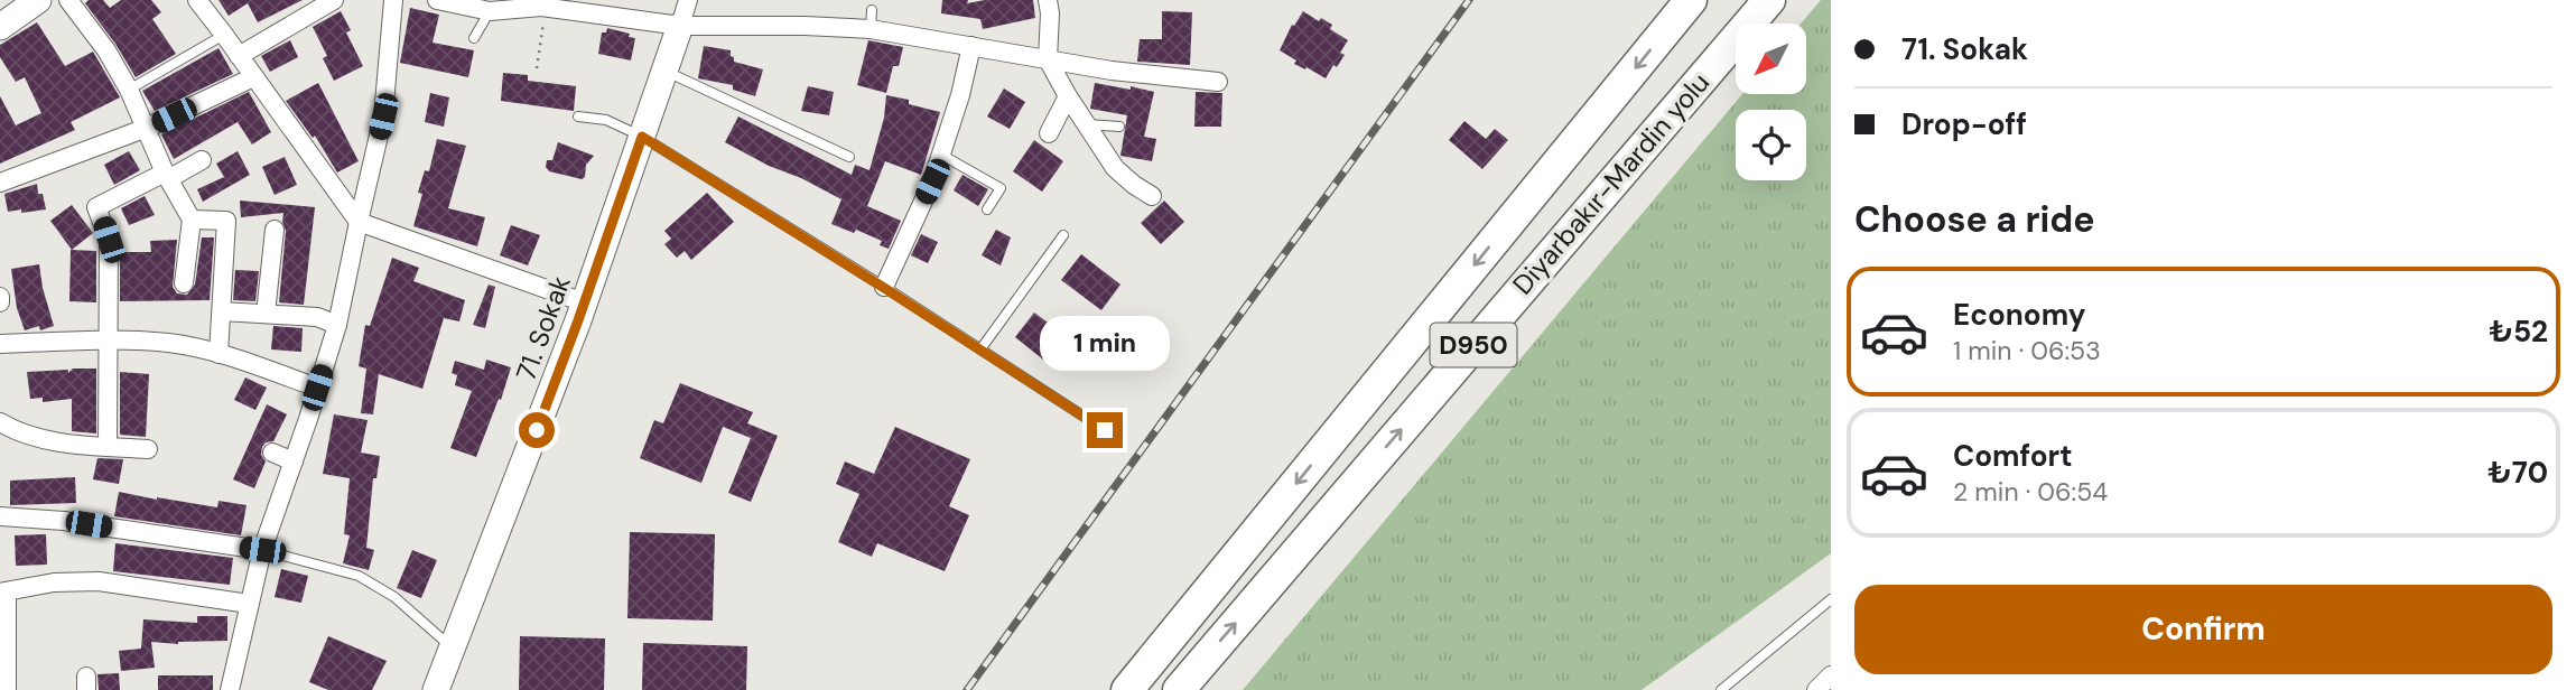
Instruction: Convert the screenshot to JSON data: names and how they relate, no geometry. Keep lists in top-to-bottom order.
{
  "streets": {
    "highway": ["Diyarbakır-Mardin yolu", "D950"],
    "street": ["71. Sokak"]
  },
  "north": "bottom left",
  "page": {
    "banner": ["71. Sokak", "Drop-off"],
    "heading": "Choose a ride",
    "list": [
      {
        "name": "Economy",
        "note": "1 min · 06:53",
        "value": "₺52"
      },
      {
        "name": "Comfort",
        "note": "2 min · 06:54",
        "value": "₺70"
      }
    ],
    "bubble": "1 min",
    "buttons": "Confirm"
  }
}
